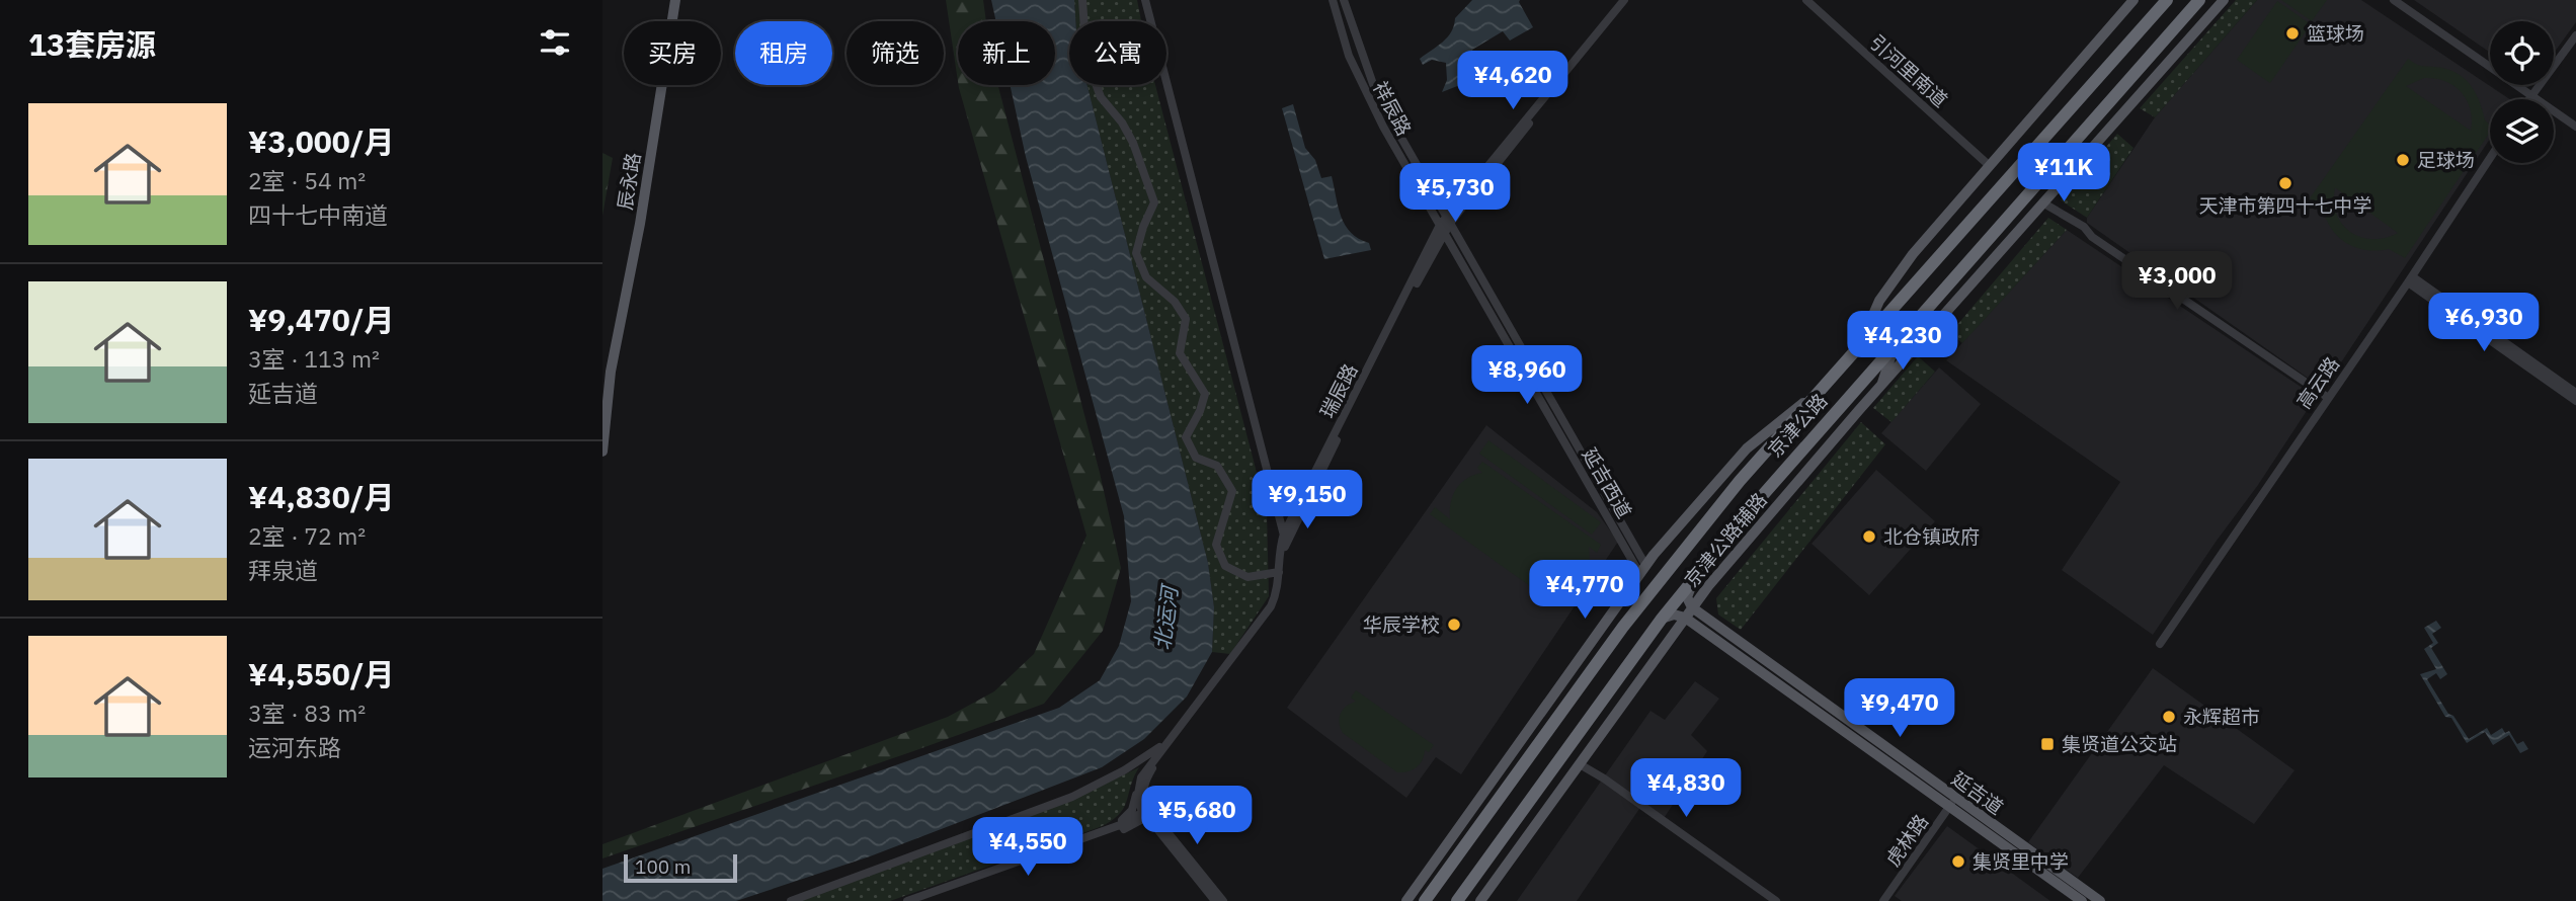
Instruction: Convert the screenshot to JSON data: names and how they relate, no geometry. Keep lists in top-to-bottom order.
{
  "streets": {
    "highway": ["京津公路"],
    "main road": ["辰永路", "京津公路辅路", "延吉道"],
    "street": [
      "引河里南道",
      "祥辰路",
      "高云路",
      "瑞辰路",
      "延吉西道",
      "虎林路"
    ]
  },
  "crossings": [
    ["祥辰路", "瑞辰路"],
    ["祥辰路", "延吉西道"],
    ["瑞辰路", "延吉西道"],
    ["京津公路辅路", "延吉道"],
    ["延吉道", "虎林路"]
  ],
  "water": ["北运河"],
  "places": {
    "other": [
      "篮球场",
      "足球场",
      "天津市第四十七中学",
      "北仓镇政府",
      "华辰学校",
      "永辉超市",
      "集贤里中学"
    ],
    "transit": ["集贤道公交站"]
  },
  "scale_bar": "100 m",
  "page": {
    "heading": "13套房源",
    "chip": [
      "买房",
      "租房",
      "筛选",
      "新上",
      "公寓"
    ],
    "price": [
      "¥4,620",
      "¥11K",
      "¥5,730",
      "¥3,000",
      "¥6,930",
      "¥4,230",
      "¥8,960",
      "¥9,150",
      "¥4,770",
      "¥9,470",
      "¥4,830",
      "¥5,680",
      "¥4,550"
    ],
    "list": [
      {
        "name": "¥3,000/月",
        "note": "2室 · 54 m² · 四十七中南道"
      },
      {
        "name": "¥9,470/月",
        "note": "3室 · 113 m² · 延吉道"
      },
      {
        "name": "¥4,830/月",
        "note": "2室 · 72 m² · 拜泉道"
      },
      {
        "name": "¥4,550/月",
        "note": "3室 · 83 m² · 运河东路"
      }
    ],
    "scale": "100 m"
  }
}
